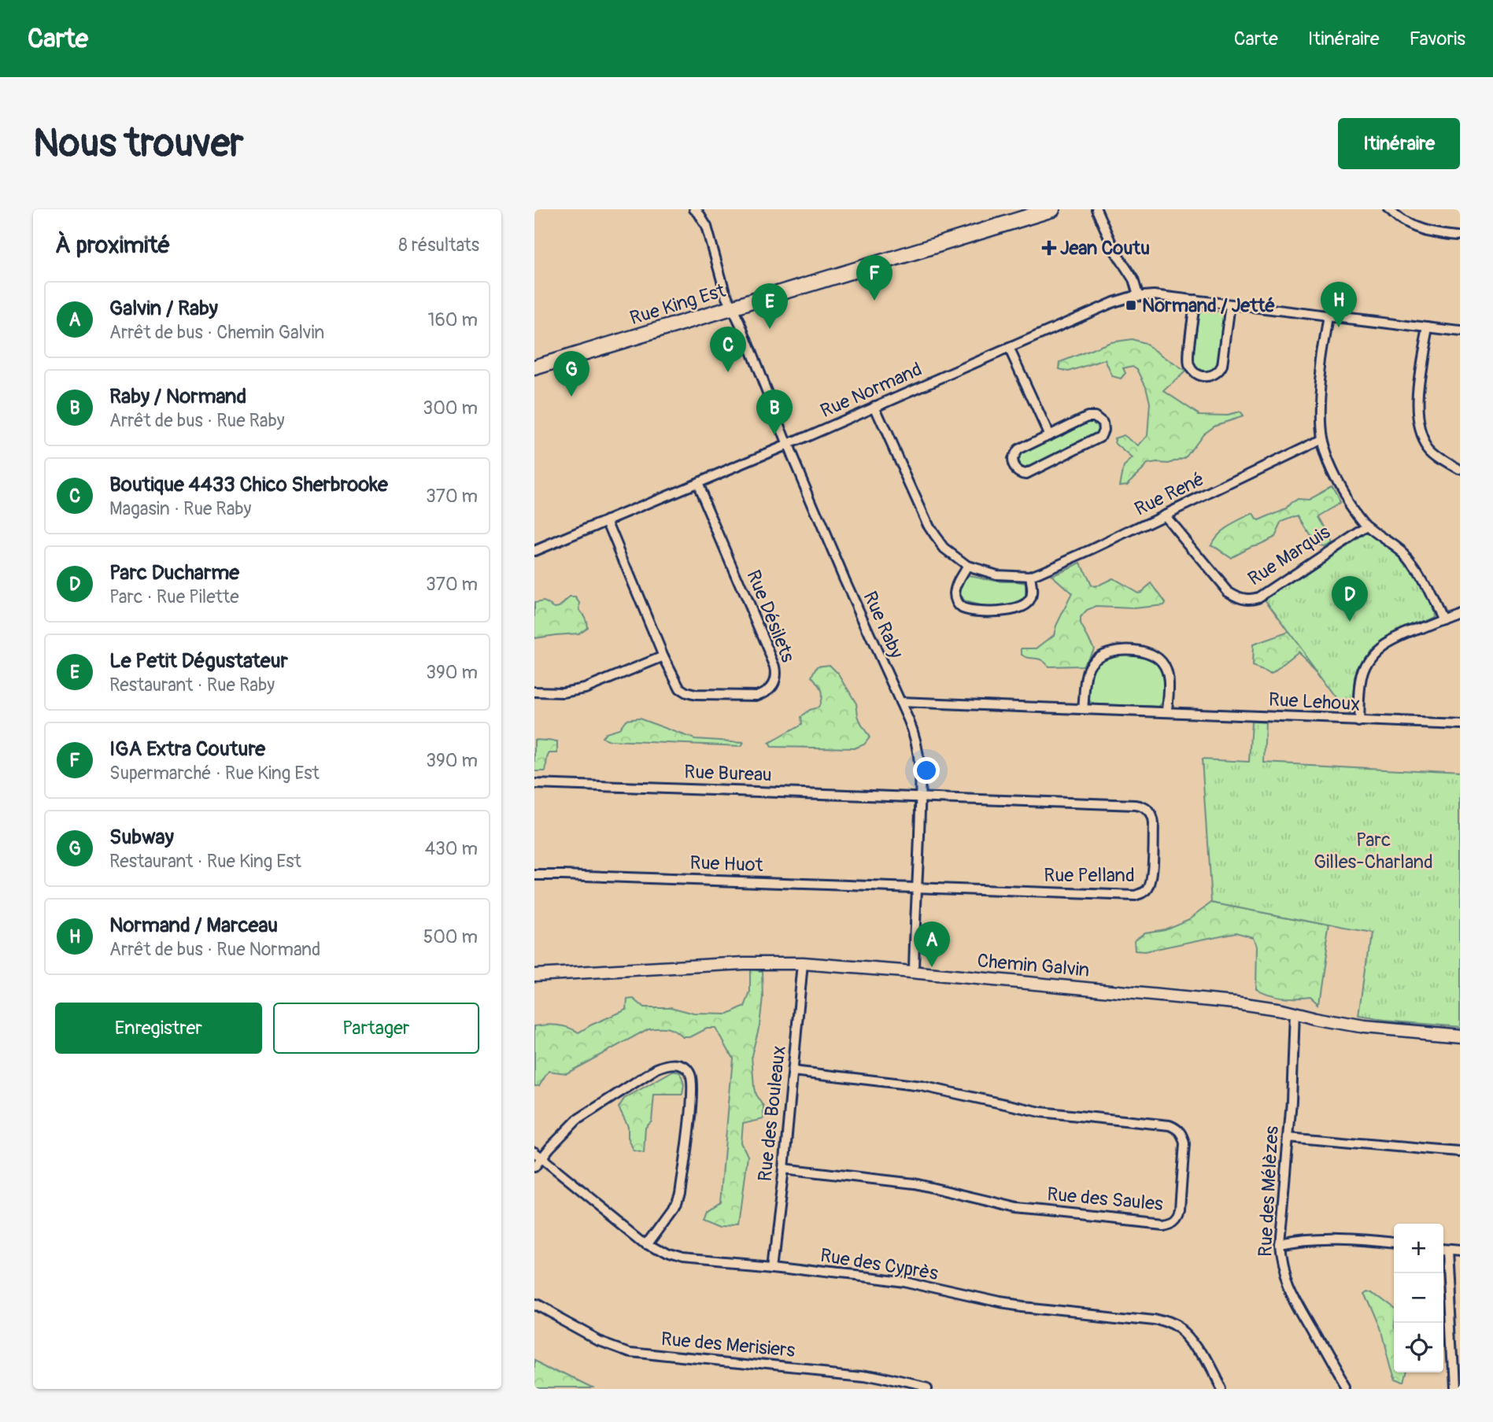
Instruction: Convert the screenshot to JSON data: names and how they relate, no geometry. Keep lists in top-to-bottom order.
{
  "streets": {
    "main road": ["Rue King Est"],
    "street": [
      "Rue Normand",
      "Rue René",
      "Rue Marquis",
      "Rue Désilets",
      "Rue Raby",
      "Rue Lehoux",
      "Rue Bureau",
      "Rue Huot",
      "Rue Pelland",
      "Chemin Galvin",
      "Rue des Bouleaux",
      "Rue des Mélèzes",
      "Rue des Saules",
      "Rue des Cyprès",
      "Rue des Merisiers"
    ]
  },
  "crossings": [
    ["Rue King Est", "Rue Raby"],
    ["Rue Normand", "Rue René"],
    ["Rue Normand", "Rue Désilets"],
    ["Rue Normand", "Rue Raby"],
    ["Rue René", "Rue Marquis"],
    ["Rue Raby", "Rue Lehoux"],
    ["Rue Raby", "Rue Bureau"],
    ["Rue Raby", "Rue Huot"],
    ["Rue Raby", "Rue Pelland"],
    ["Rue Raby", "Chemin Galvin"],
    ["Rue Bureau", "Rue Pelland"],
    ["Rue Huot", "Rue Pelland"],
    ["Chemin Galvin", "Rue des Bouleaux"],
    ["Chemin Galvin", "Rue des Mélèzes"],
    ["Rue des Bouleaux", "Rue des Saules"],
    ["Rue des Bouleaux", "Rue des Cyprès"]
  ],
  "parks": ["Parc Gilles-Charland"],
  "places": {
    "health": ["Jean Coutu"],
    "transit": ["Normand / Jetté"]
  },
  "page": {
    "header": "Carte",
    "nav": ["Carte", "Itinéraire", "Favoris"],
    "buttons": [
      "Itinéraire",
      ["Enregistrer", "Partager"]
    ],
    "title": "Nous trouver",
    "heading": ["À proximité", "8 résultats"],
    "pins": [
      "F",
      "H",
      "E",
      "C",
      "G",
      "B",
      "D",
      "A"
    ],
    "list": [
      {
        "mark": "A",
        "name": "Galvin / Raby",
        "note": "Arrêt de bus · Chemin Galvin",
        "value": "160 m"
      },
      {
        "mark": "B",
        "name": "Raby / Normand",
        "note": "Arrêt de bus · Rue Raby",
        "value": "300 m"
      },
      {
        "mark": "C",
        "name": "Boutique 4433 Chico Sherbrooke",
        "note": "Magasin · Rue Raby",
        "value": "370 m"
      },
      {
        "mark": "D",
        "name": "Parc Ducharme",
        "note": "Parc · Rue Pilette",
        "value": "370 m"
      },
      {
        "mark": "E",
        "name": "Le Petit Dégustateur",
        "note": "Restaurant · Rue Raby",
        "value": "390 m"
      },
      {
        "mark": "F",
        "name": "IGA Extra Couture",
        "note": "Supermarché · Rue King Est",
        "value": "390 m"
      },
      {
        "mark": "G",
        "name": "Subway",
        "note": "Restaurant · Rue King Est",
        "value": "430 m"
      },
      {
        "mark": "H",
        "name": "Normand / Marceau",
        "note": "Arrêt de bus · Rue Normand",
        "value": "500 m"
      }
    ],
    "map_buttons": ["+", "−"]
  }
}
